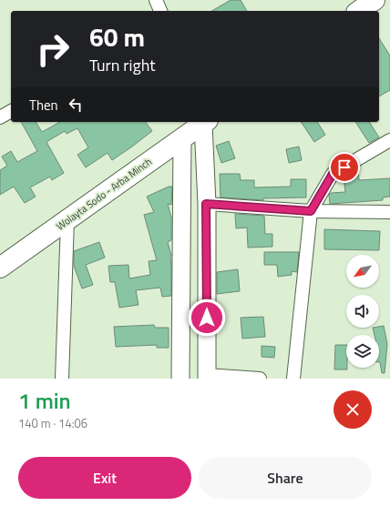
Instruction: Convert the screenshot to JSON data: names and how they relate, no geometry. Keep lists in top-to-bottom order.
{
  "streets": {
    "highway": ["Wolayta Sodo - Arba Minch"]
  },
  "north": "bottom left",
  "page": {
    "turn": ["60 m", "Turn right"],
    "then": "Then",
    "heading": ["1 min", "140 m · 14:06"],
    "buttons": ["Exit", "Share"]
  }
}
